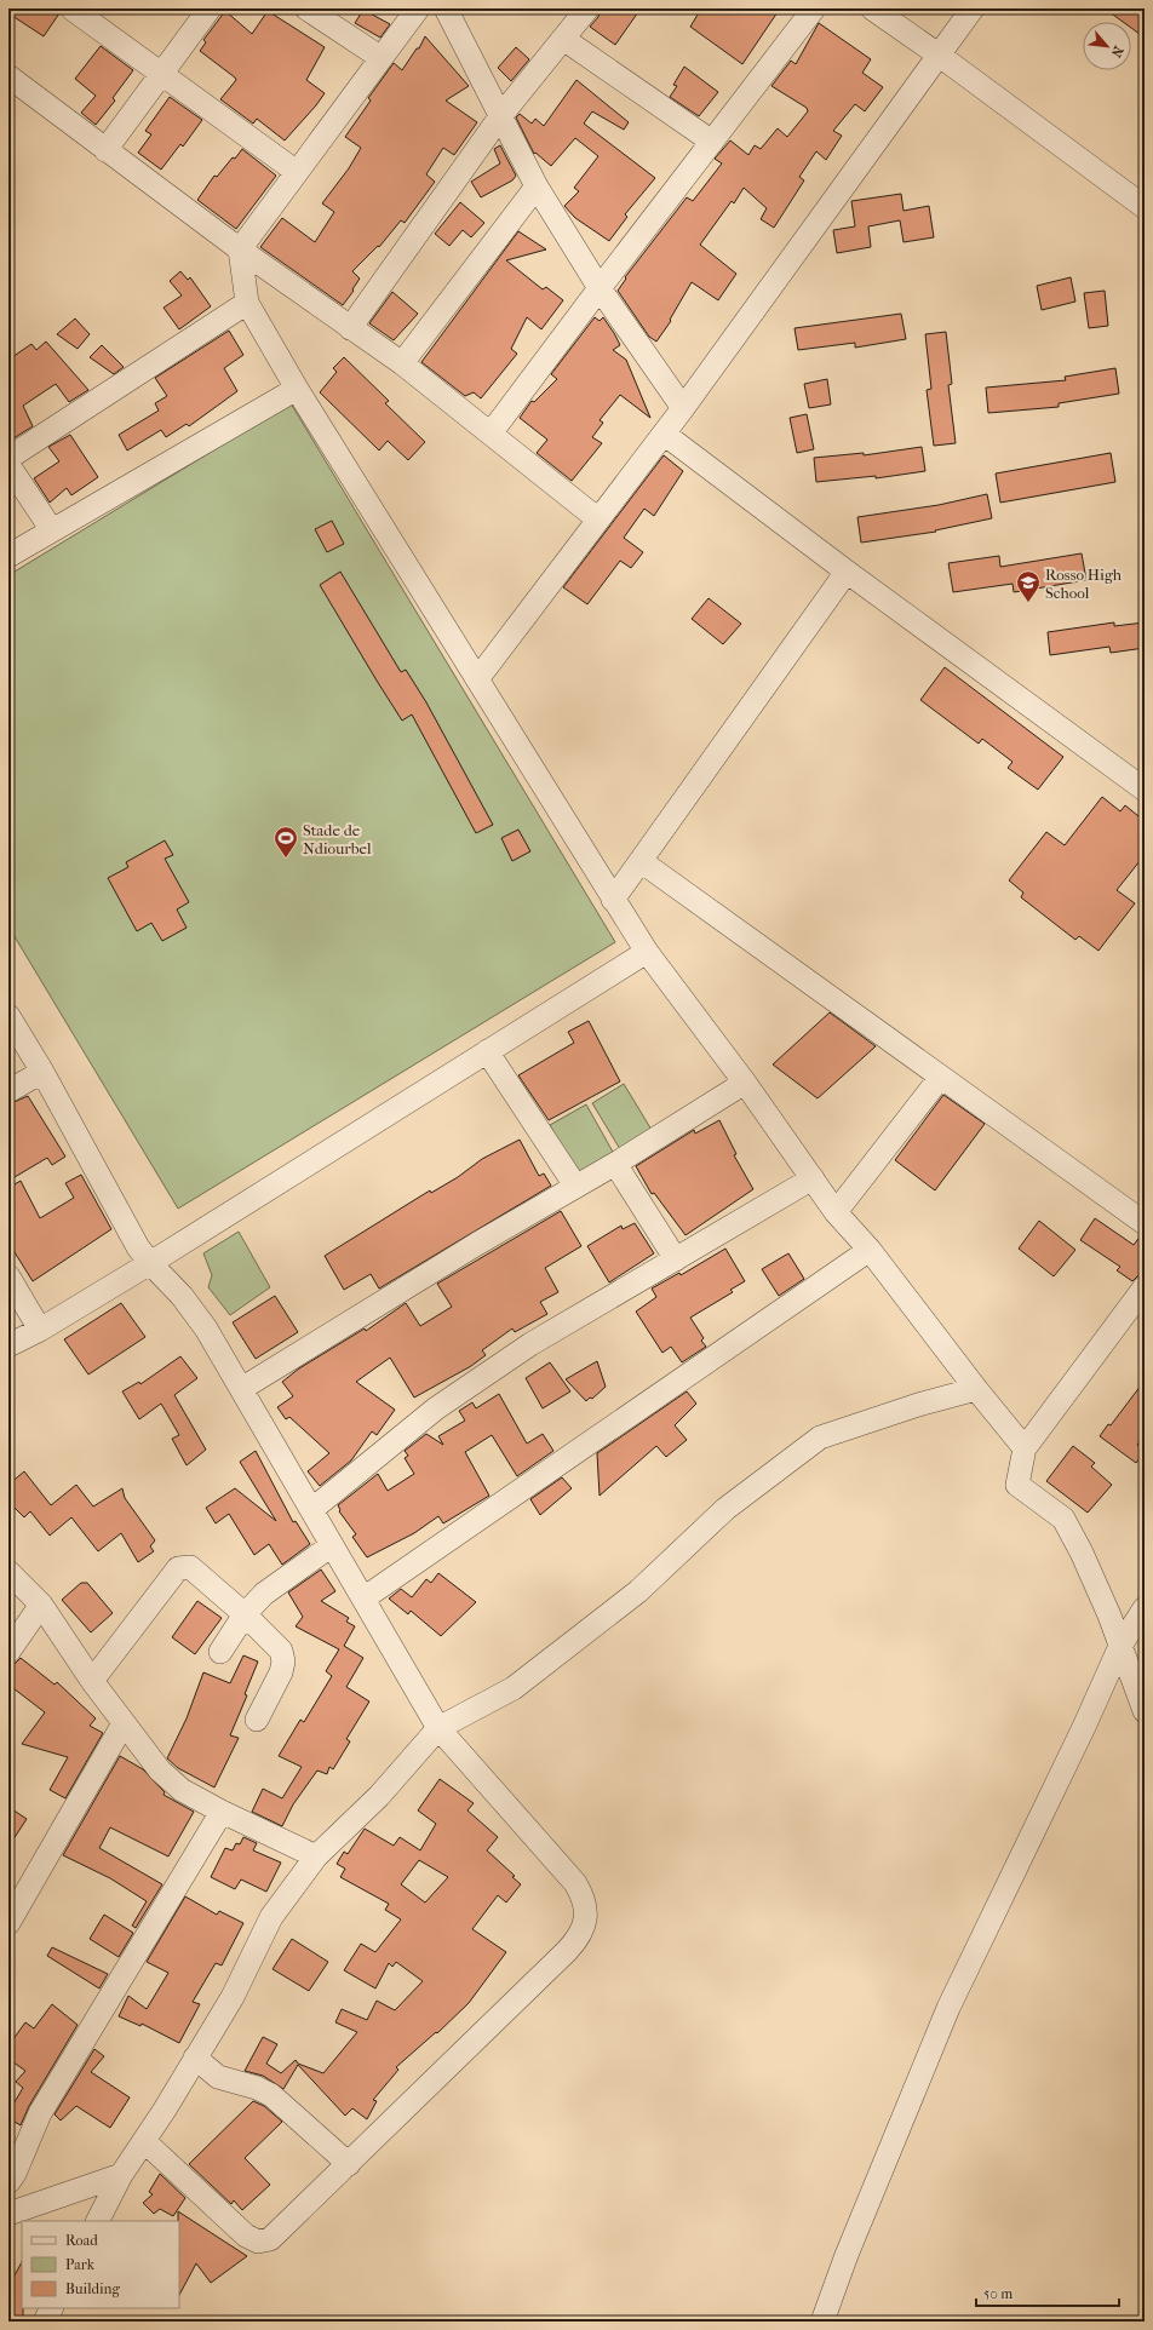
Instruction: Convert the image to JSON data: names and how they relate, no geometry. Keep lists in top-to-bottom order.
{
  "places": {
    "school or university": ["Rosso High School"],
    "sports": ["Stade de Ndiourbel"]
  },
  "legend": ["Road", "Park", "Building"],
  "scale_bar": "50 m",
  "north": "bottom right"
}
